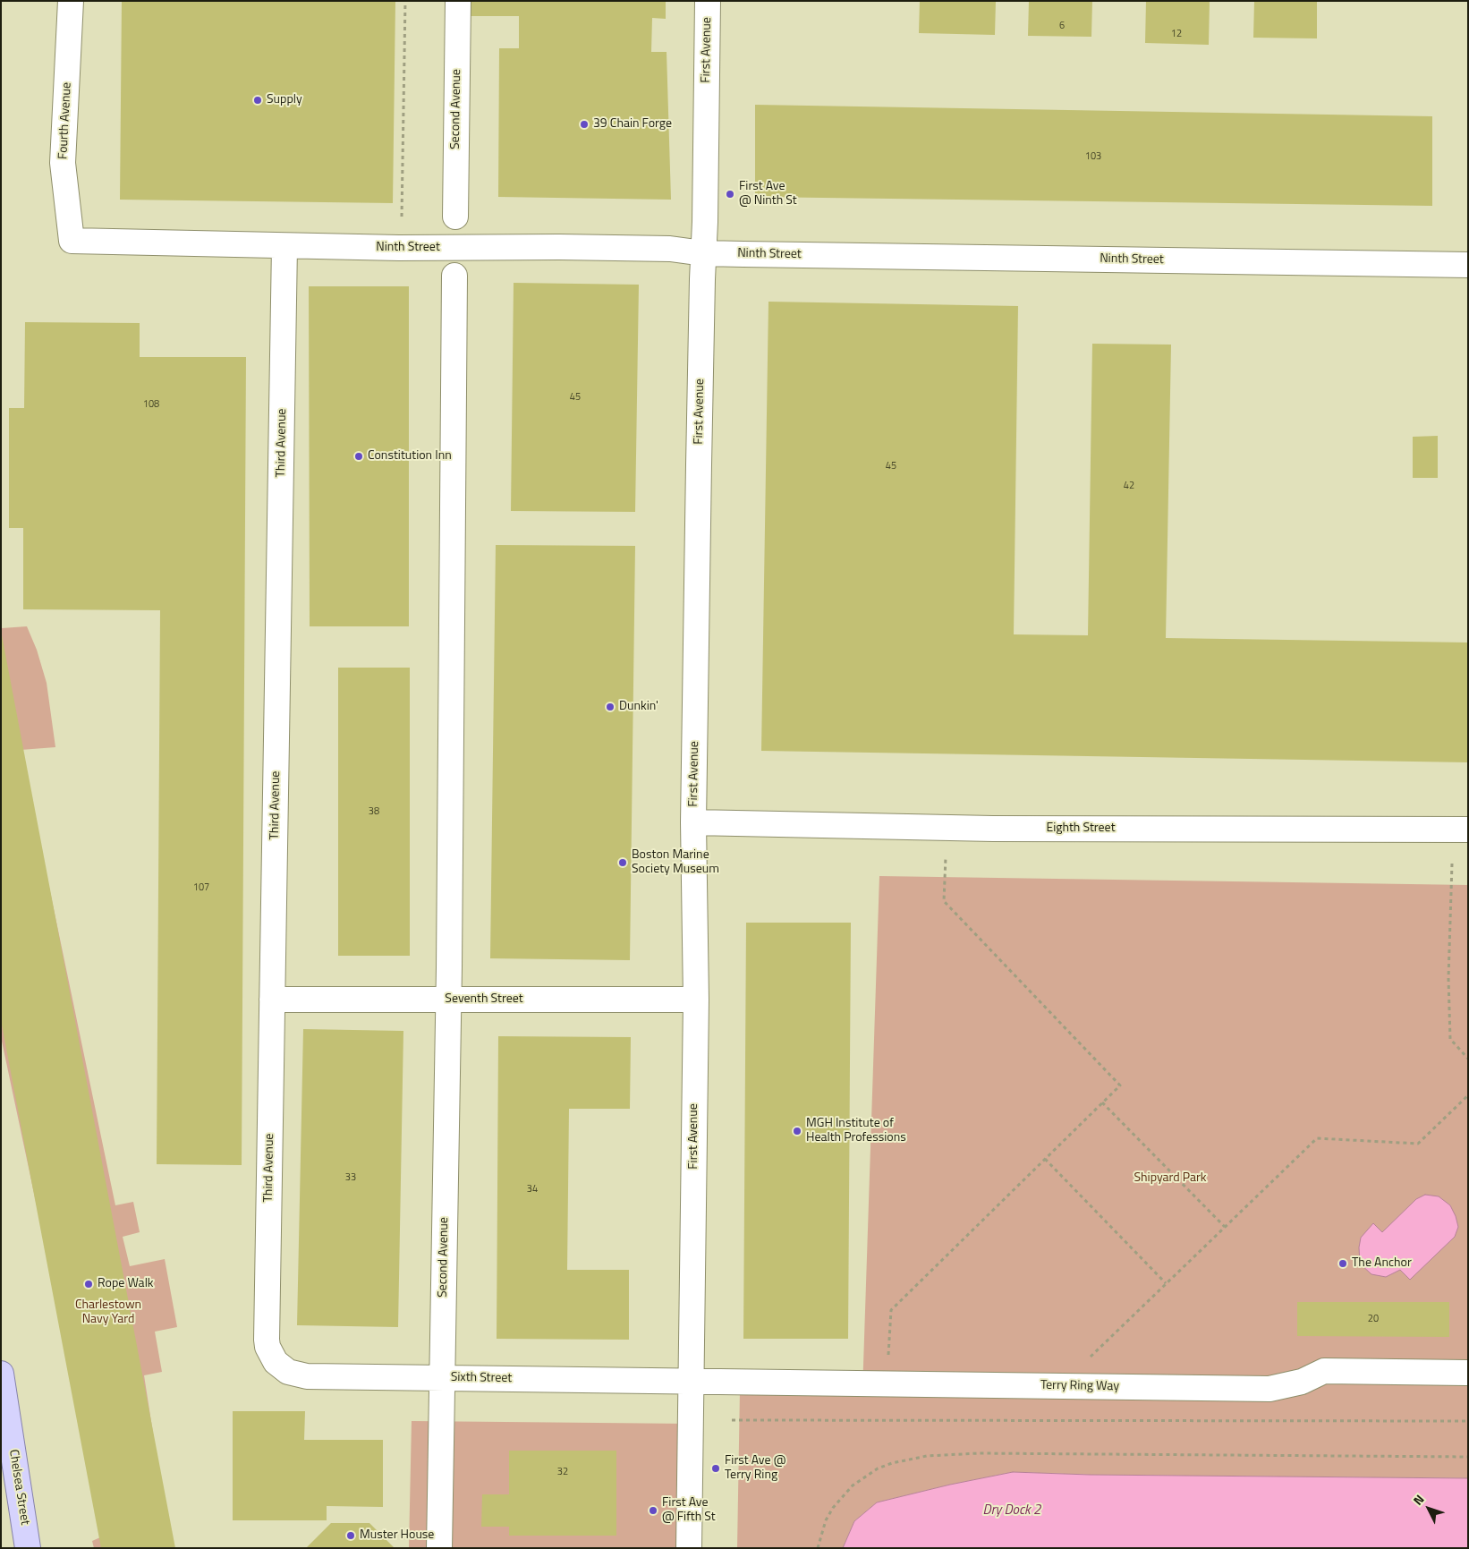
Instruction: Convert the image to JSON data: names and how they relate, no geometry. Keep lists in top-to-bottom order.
{
  "streets": {
    "main road": ["Chelsea Street"],
    "street": [
      "First Avenue",
      "Second Avenue",
      "Fourth Avenue",
      "Ninth Street",
      "Third Avenue",
      "Eighth Street",
      "Seventh Street",
      "Sixth Street",
      "Terry Ring Way"
    ]
  },
  "crossings": [
    ["First Avenue", "Ninth Street"],
    ["First Avenue", "Eighth Street"],
    ["First Avenue", "Seventh Street"],
    ["First Avenue", "Sixth Street"],
    ["First Avenue", "Terry Ring Way"],
    ["Second Avenue", "Seventh Street"],
    ["Second Avenue", "Sixth Street"],
    ["Fourth Avenue", "Ninth Street"],
    ["Ninth Street", "Third Avenue"],
    ["Third Avenue", "Seventh Street"],
    ["Third Avenue", "Sixth Street"],
    ["Sixth Street", "Terry Ring Way"]
  ],
  "water": ["Dry Dock 2"],
  "parks": ["Shipyard Park", "Charlestown Navy Yard"],
  "places": [
    "Supply",
    "39 Chain Forge",
    "First Ave @ Ninth St",
    "Constitution Inn",
    "Dunkin'",
    "Boston Marine Society Museum",
    "MGH Institute of Health Professions",
    "The Anchor",
    "Rope Walk",
    "First Ave @ Terry Ring",
    "First Ave @ Fifth St",
    "Muster House"
  ],
  "house_numbers": [
    "6",
    "12",
    "103",
    "45",
    "108",
    "45",
    "42",
    "38",
    "107",
    "33",
    "34",
    "20",
    "32"
  ],
  "north": "top left"
}
